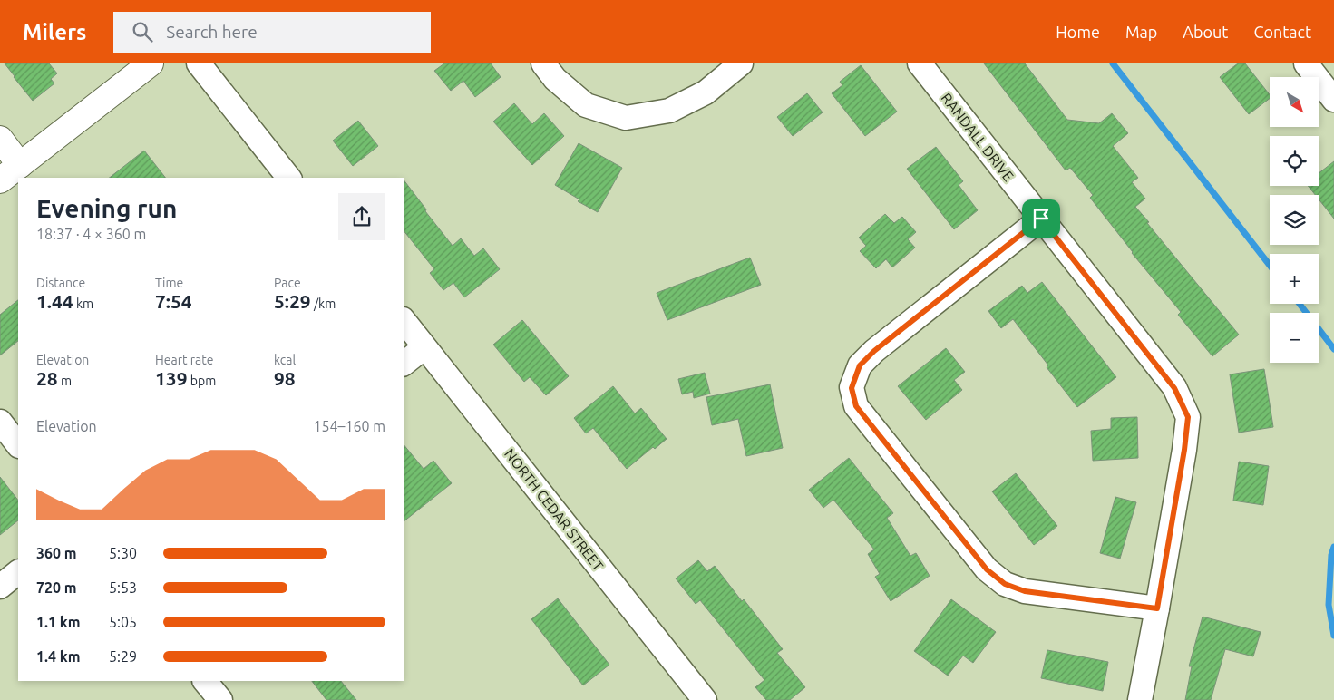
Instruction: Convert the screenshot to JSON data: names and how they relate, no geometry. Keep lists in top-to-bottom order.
{
  "streets": {
    "street": ["RANDALL DRIVE", "NORTH CEDAR STREET"]
  },
  "north": "bottom right",
  "page": {
    "header": "Milers",
    "search": "Search here",
    "nav": [
      "Home",
      "Map",
      "About",
      "Contact"
    ],
    "map_buttons": ["+", "−"],
    "heading": ["Evening run", "18:37 · 4 × 360 m"],
    "stats": [
      ["Distance", "1.44 km"],
      ["Time", "7:54"],
      ["Pace", "5:29 /km"],
      ["Elevation", "28 m"],
      ["Heart rate", "139 bpm"],
      ["kcal", "98"]
    ],
    "chart": ["Elevation", "154–160 m"],
    "list": [
      {
        "name": "360 m",
        "note": "5:30"
      },
      {
        "name": "720 m",
        "note": "5:53"
      },
      {
        "name": "1.1 km",
        "note": "5:05"
      },
      {
        "name": "1.4 km",
        "note": "5:29"
      }
    ]
  }
}
